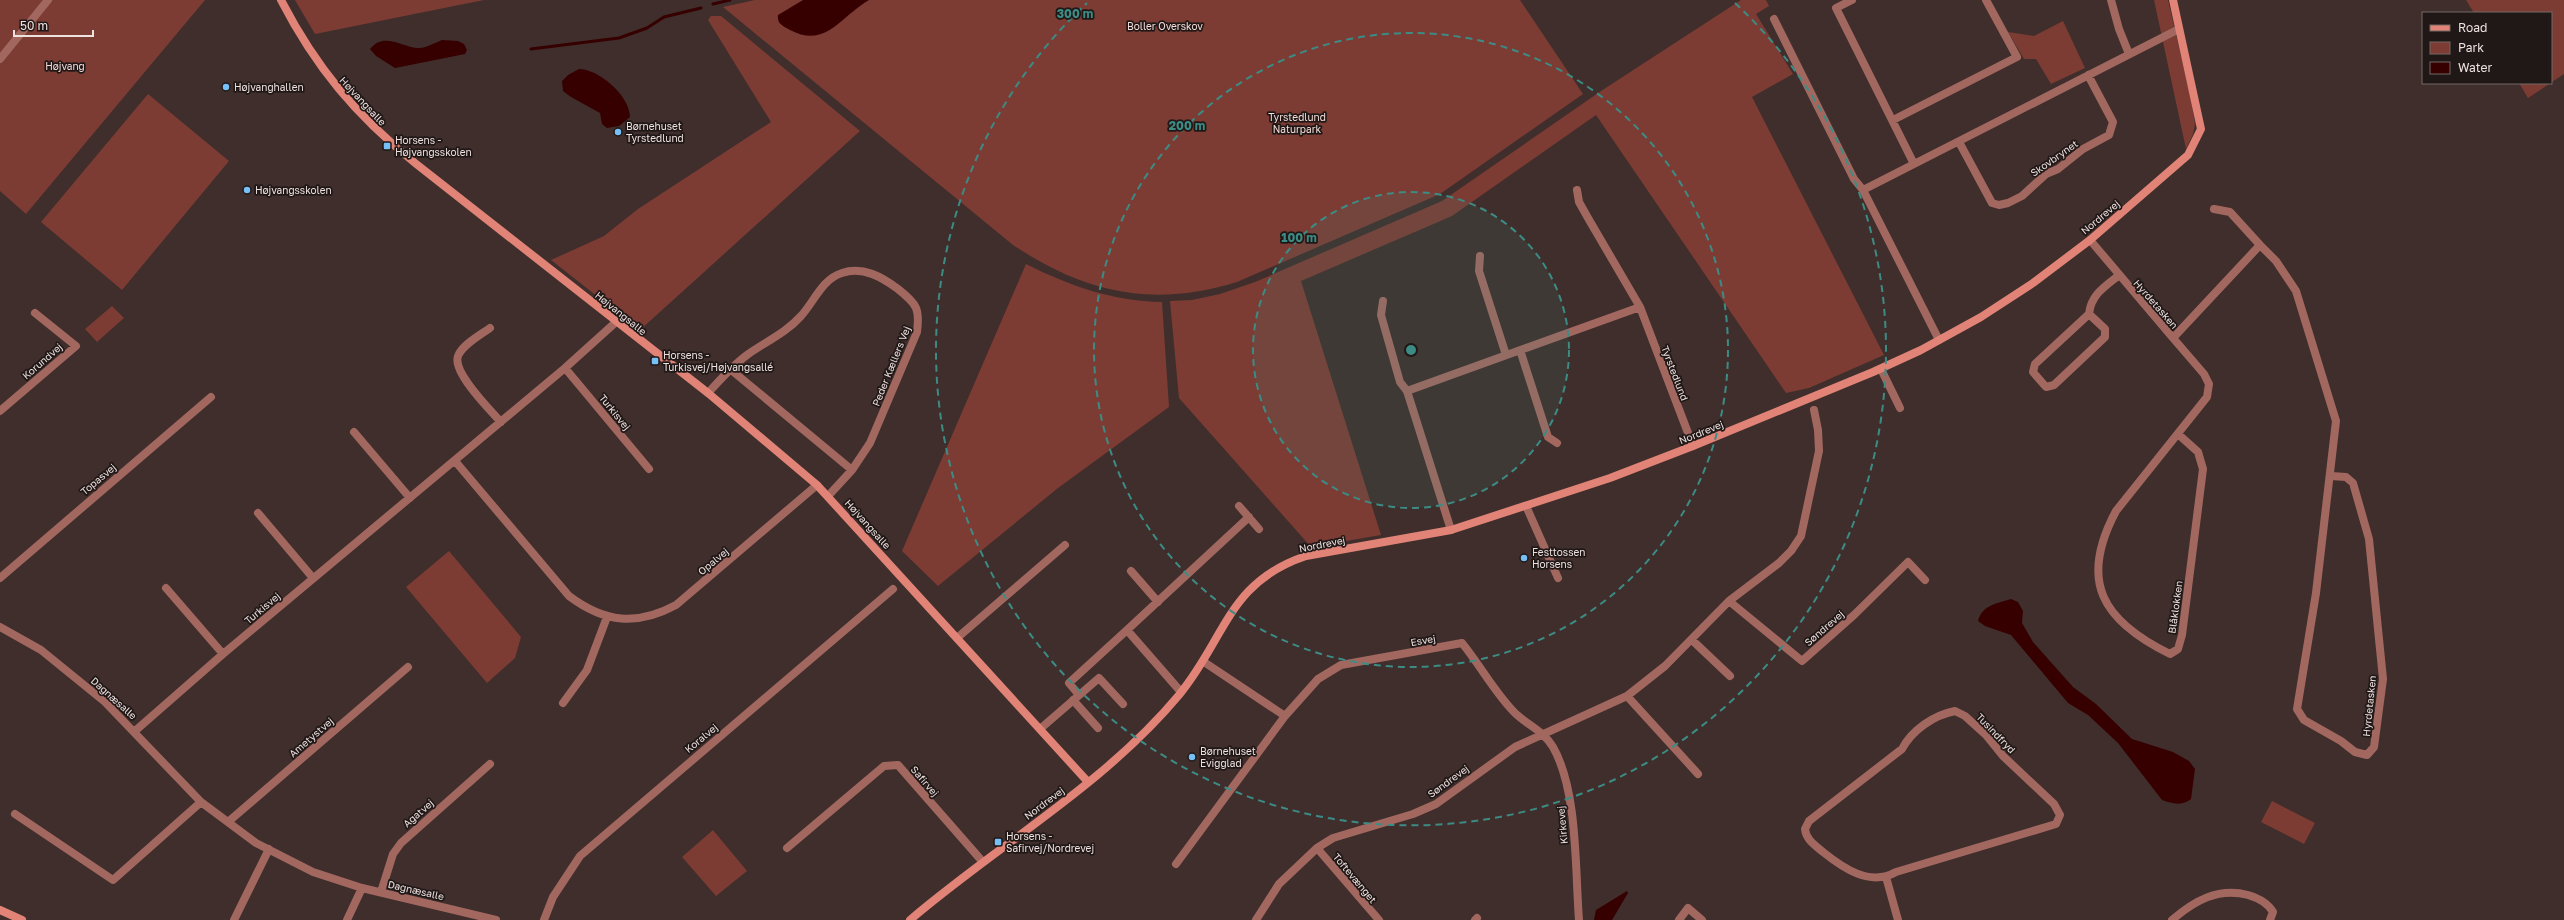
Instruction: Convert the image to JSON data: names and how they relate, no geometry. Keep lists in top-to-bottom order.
{
  "streets": {
    "street": [
      "Højvangsalle",
      "Skovbrynet",
      "Nordrevej",
      "Hyrdetasken",
      "Korundvej",
      "Peder Kællers Vej",
      "Tyrstedlund",
      "Turkisvej",
      "Topasvej",
      "Opalvej",
      "Blåklokken",
      "Søndrevej",
      "Esvej",
      "Dagnæsalle",
      "Tusindfryd",
      "Ametystvej",
      "Koralvej",
      "Safirvej",
      "Agatvej",
      "Kirkevej",
      "Toftevænget"
    ]
  },
  "crossings": [
    ["Højvangsalle", "Nordrevej"],
    ["Højvangsalle", "Peder Kællers Vej"],
    ["Højvangsalle", "Turkisvej"],
    ["Højvangsalle", "Opalvej"],
    ["Nordrevej", "Hyrdetasken"],
    ["Nordrevej", "Tyrstedlund"],
    ["Nordrevej", "Safirvej"],
    ["Hyrdetasken", "Blåklokken"],
    ["Turkisvej", "Opalvej"],
    ["Turkisvej", "Dagnæsalle"],
    ["Søndrevej", "Esvej"],
    ["Søndrevej", "Kirkevej"],
    ["Søndrevej", "Toftevænget"],
    ["Esvej", "Kirkevej"],
    ["Dagnæsalle", "Ametystvej"],
    ["Dagnæsalle", "Agatvej"]
  ],
  "parks": ["Boller Overskov", "Højvang", "Tyrstedlund Naturpark"],
  "places": {
    "other": [
      "Højvanghallen",
      "Børnehuset Tyrstedlund",
      "Højvangsskolen",
      "Festtossen Horsens",
      "Børnehuset Evigglad"
    ],
    "transit": ["Horsens - Højvangsskolen", "Horsens - Turkisvej/Højvangsallé", "Horsens - Safirvej/Nordrevej"]
  },
  "legend": ["Road", "Park", "Water"],
  "scale_bar": "50 m",
  "rings": ["300 m", "200 m", "100 m"]
}
